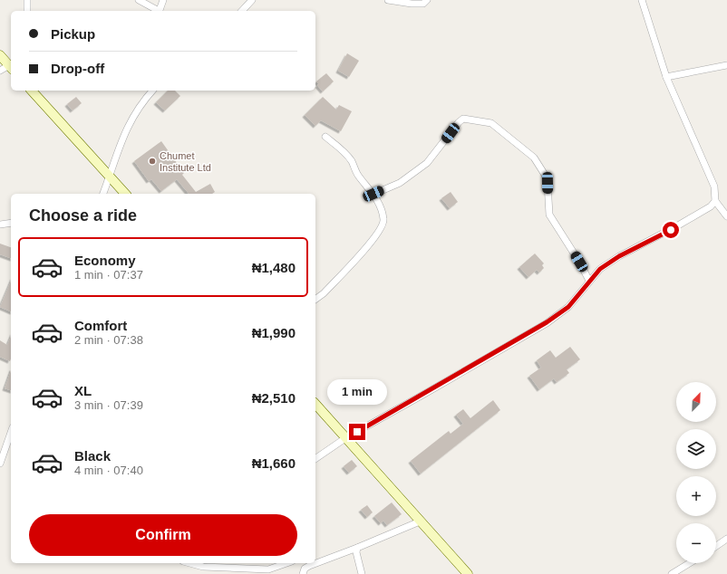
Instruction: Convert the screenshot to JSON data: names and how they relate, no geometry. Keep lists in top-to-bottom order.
{
  "places": ["Chumet Institute Ltd"],
  "north": "top right",
  "page": {
    "banner": ["Pickup", "Drop-off"],
    "heading": "Choose a ride",
    "list": [
      {
        "name": "Economy",
        "note": "1 min · 07:37",
        "value": "₦1,480"
      },
      {
        "name": "Comfort",
        "note": "2 min · 07:38",
        "value": "₦1,990"
      },
      {
        "name": "XL",
        "note": "3 min · 07:39",
        "value": "₦2,510"
      },
      {
        "name": "Black",
        "note": "4 min · 07:40",
        "value": "₦1,660"
      }
    ],
    "bubble": "1 min",
    "map_buttons": ["+", "−"],
    "buttons": "Confirm"
  }
}
